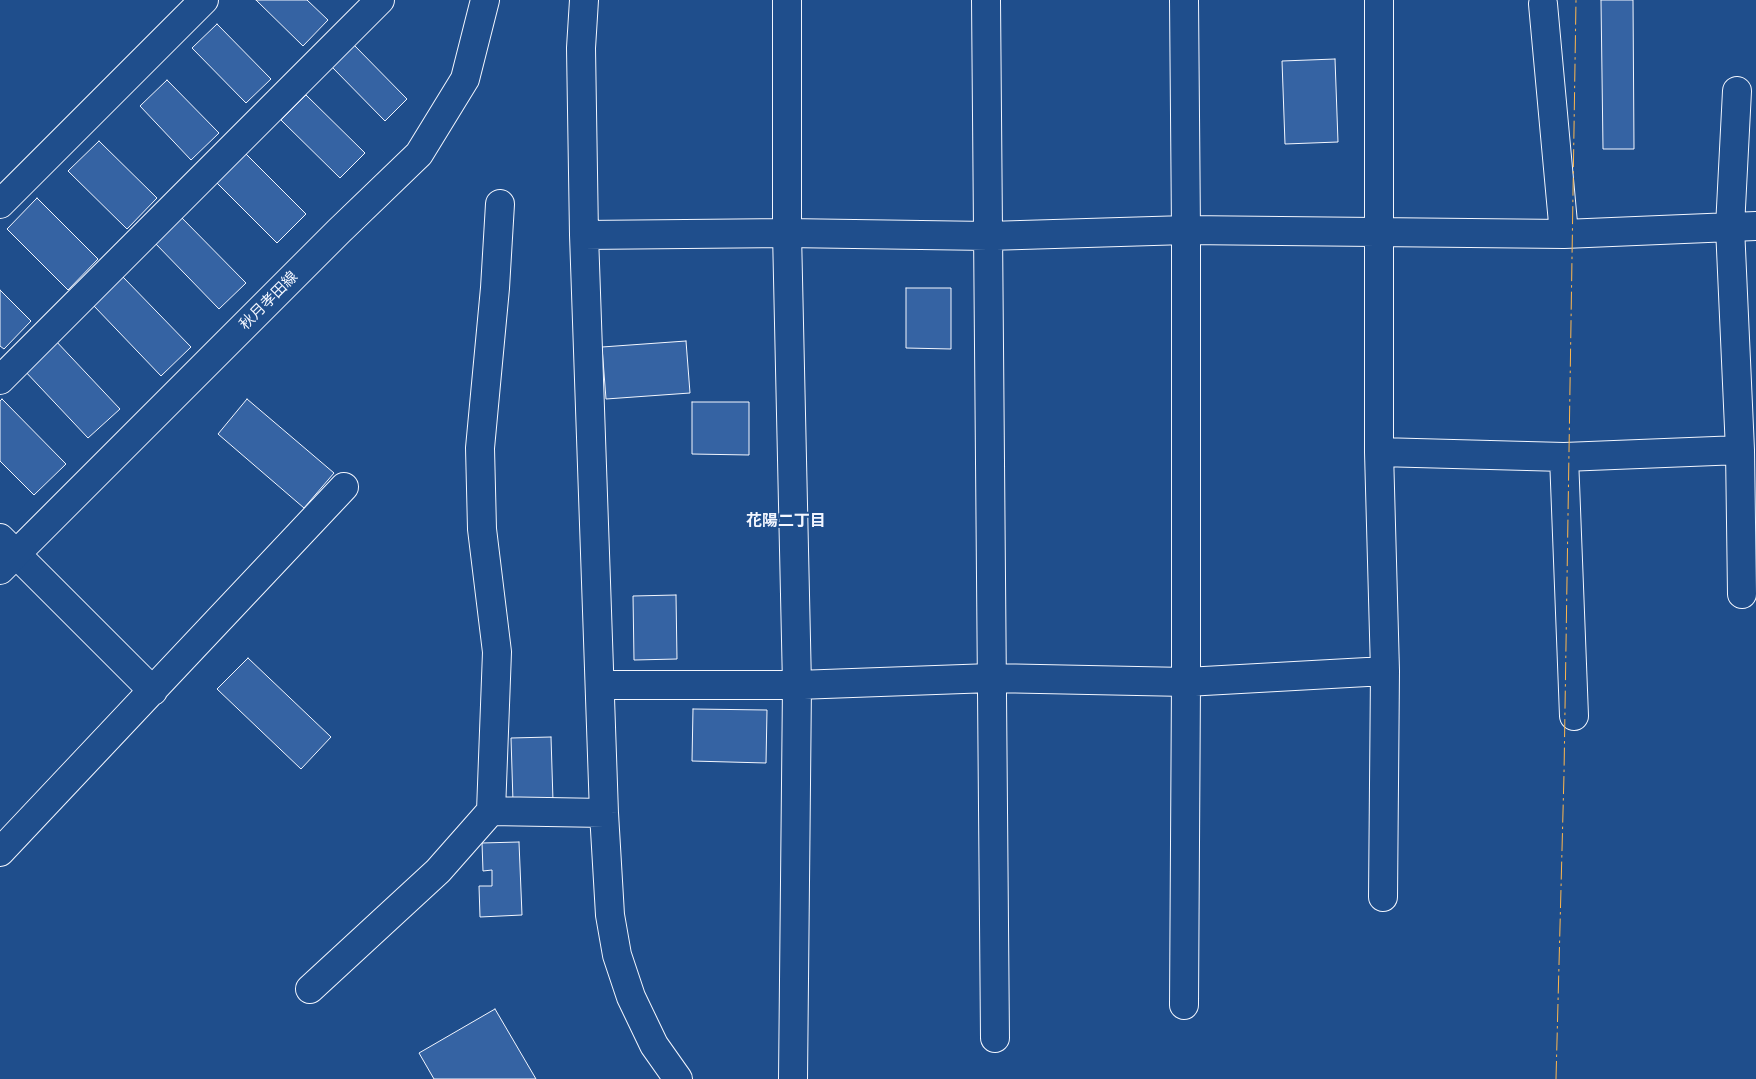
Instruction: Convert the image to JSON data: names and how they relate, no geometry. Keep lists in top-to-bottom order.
{
  "streets": {
    "street": ["秋月孝田線"]
  },
  "districts": ["花陽二丁目"]
}
